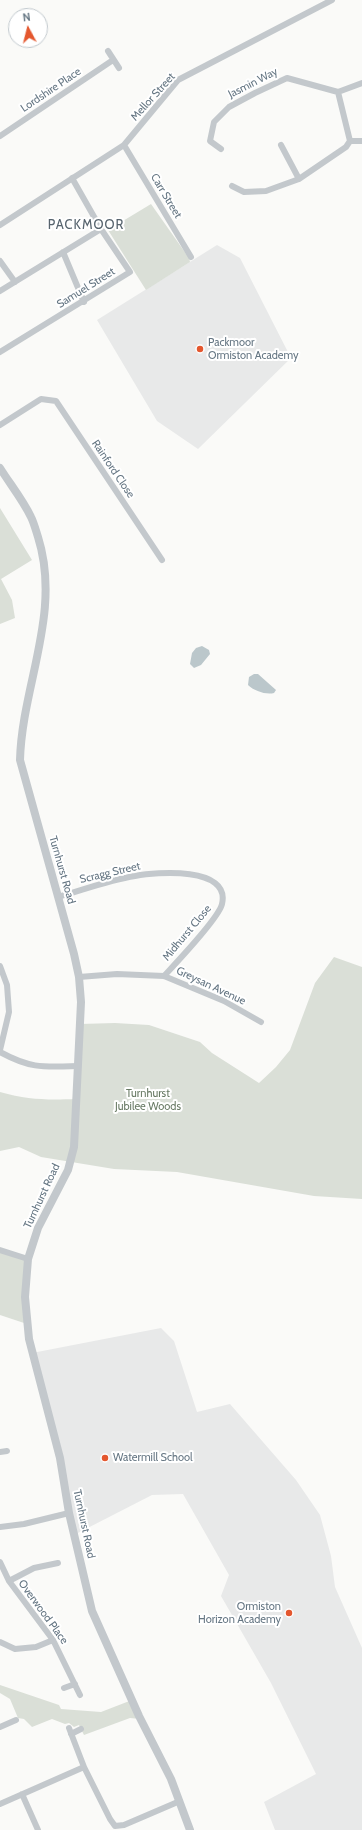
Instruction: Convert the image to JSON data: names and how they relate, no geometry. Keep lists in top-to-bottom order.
{
  "streets": {
    "street": [
      "Jasmin Way",
      "Lordshire Place",
      "Mellor Street",
      "Carr Street",
      "Samuel Street",
      "Rainford Close",
      "Turnhurst Road",
      "Scragg Street",
      "Midhurst Close",
      "Greysan Avenue",
      "Overwood Place"
    ]
  },
  "crossings": [
    ["Mellor Street", "Carr Street"],
    ["Mellor Street", "Samuel Street"],
    ["Turnhurst Road", "Scragg Street"],
    ["Turnhurst Road", "Greysan Avenue"],
    ["Scragg Street", "Midhurst Close"],
    ["Midhurst Close", "Greysan Avenue"]
  ],
  "districts": ["PACKMOOR"],
  "parks": ["Turnhurst Jubilee Woods"],
  "places": ["Packmoor Ormiston Academy", "Watermill School", "Ormiston Horizon Academy"],
  "north": "top"
}
